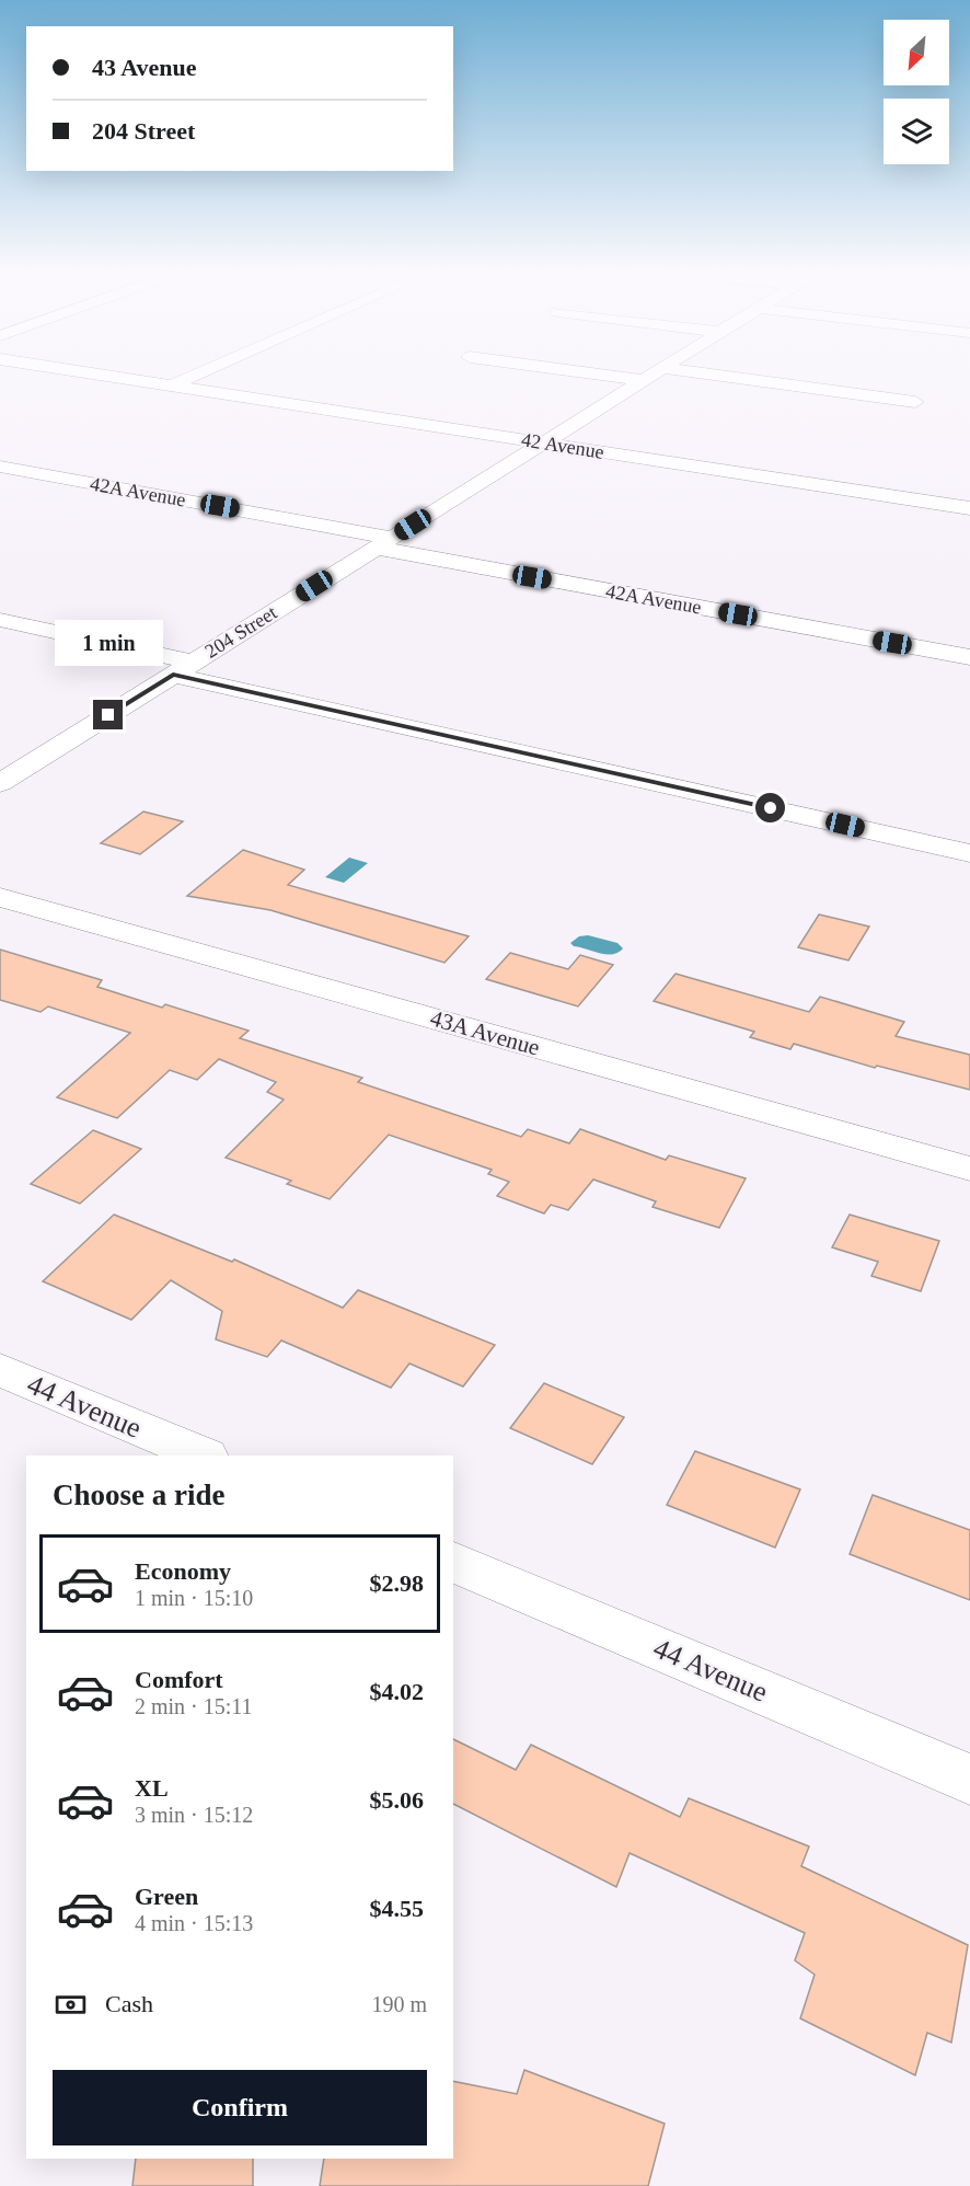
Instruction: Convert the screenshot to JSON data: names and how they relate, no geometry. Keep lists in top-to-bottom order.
{
  "streets": {
    "street": [
      "42 Avenue",
      "42A Avenue",
      "204 Street",
      "43A Avenue",
      "44 Avenue"
    ]
  },
  "crossings": [
    ["42 Avenue", "204 Street"],
    ["42A Avenue", "204 Street"]
  ],
  "north": "bottom left",
  "page": {
    "banner": ["43 Avenue", "204 Street"],
    "bubble": "1 min",
    "heading": "Choose a ride",
    "list": [
      {
        "name": "Economy",
        "note": "1 min · 15:10",
        "value": "$2.98"
      },
      {
        "name": "Comfort",
        "note": "2 min · 15:11",
        "value": "$4.02"
      },
      {
        "name": "XL",
        "note": "3 min · 15:12",
        "value": "$5.06"
      },
      {
        "name": "Green",
        "note": "4 min · 15:13",
        "value": "$4.55"
      }
    ],
    "pay": ["Cash", "190 m"],
    "buttons": "Confirm"
  }
}
